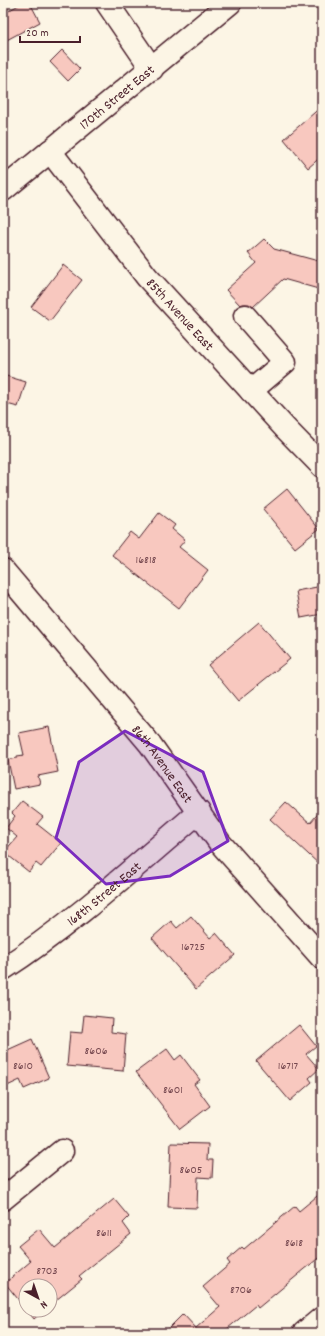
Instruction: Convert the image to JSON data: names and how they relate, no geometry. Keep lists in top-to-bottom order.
{
  "streets": {
    "street": [
      "170th Street East",
      "85th Avenue East",
      "86th Avenue East",
      "168th Street East"
    ]
  },
  "crossings": [
    ["170th Street East", "85th Avenue East"],
    ["86th Avenue East", "168th Street East"]
  ],
  "house_numbers": [
    "16818",
    "16725",
    "8606",
    "8610",
    "16717",
    "8601",
    "8605",
    "8611",
    "8618",
    "8703",
    "8706"
  ],
  "scale_bar": "20 m",
  "north": "bottom right"
}
